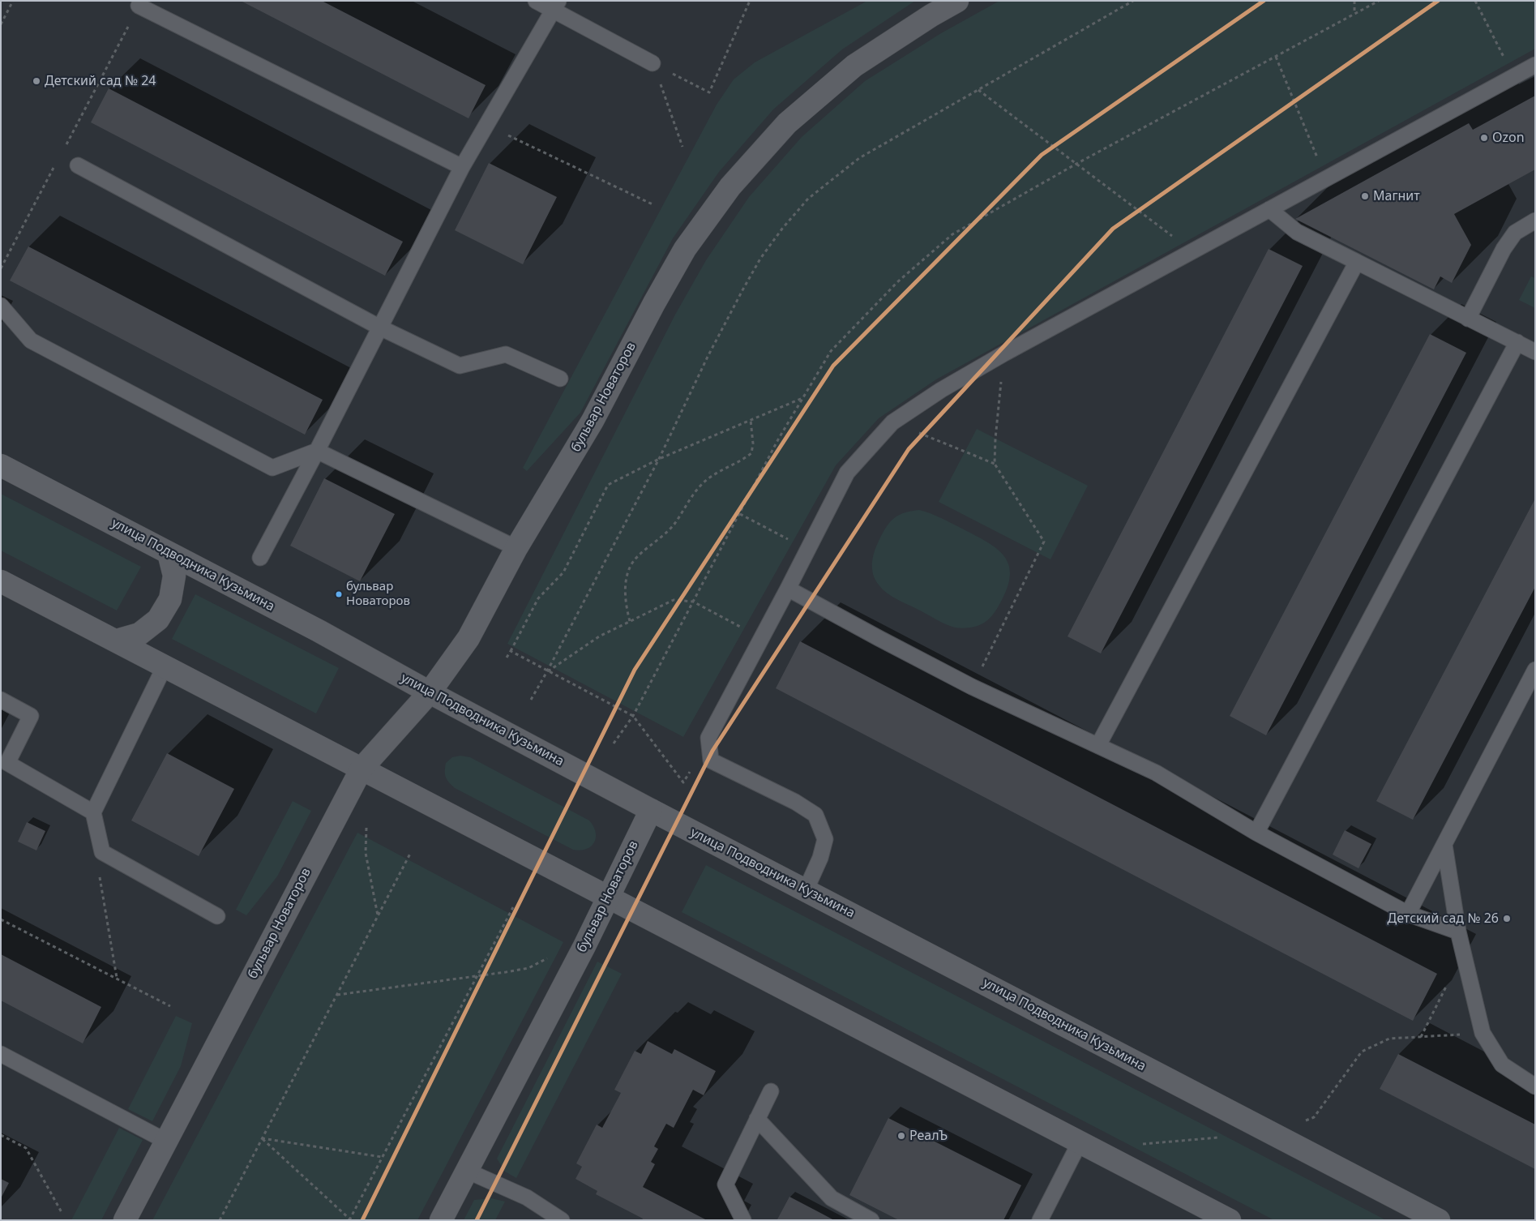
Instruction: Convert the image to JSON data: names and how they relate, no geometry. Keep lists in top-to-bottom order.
{
  "streets": {
    "street": ["бульвар Новаторов", "улица Подводника Кузьмина"]
  },
  "crossings": [
    ["бульвар Новаторов", "улица Подводника Кузьмина"]
  ],
  "places": [
    "Детский сад № 24",
    "Ozon",
    "Магнит",
    "бульвар Новаторов",
    "Детский сад № 26",
    "РеалЪ"
  ]
}
